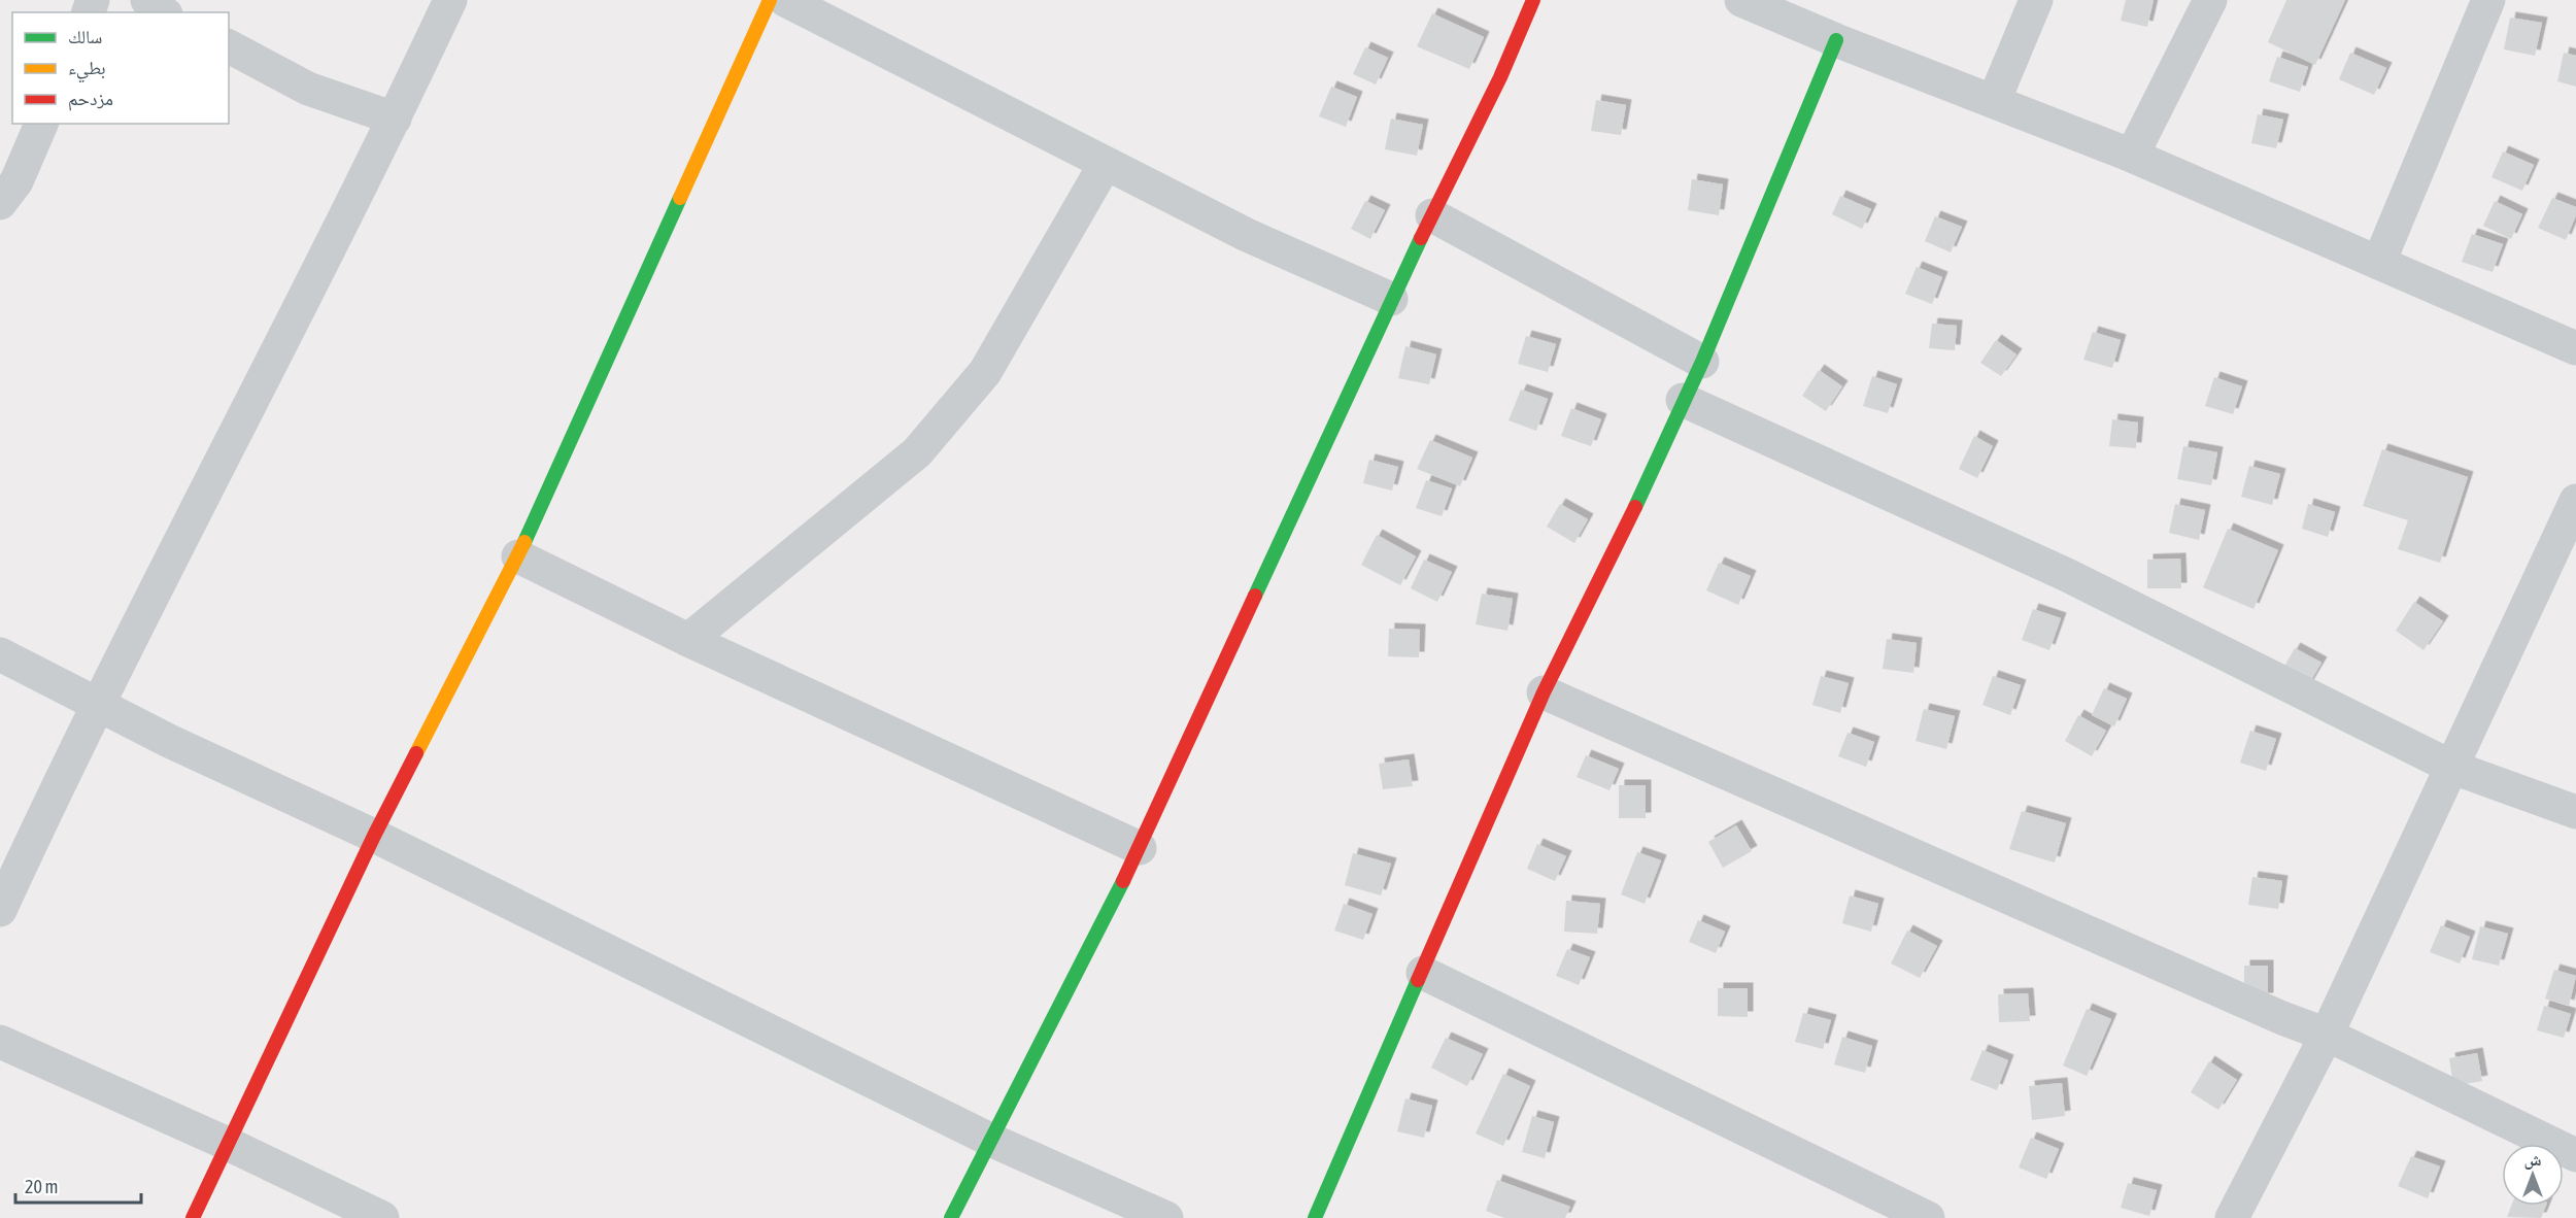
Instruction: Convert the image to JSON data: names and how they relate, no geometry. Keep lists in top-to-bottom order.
{
  "legend": ["سالك", "بطيء", "مزدحم"],
  "scale_bar": "20 m",
  "north": "top"
}
